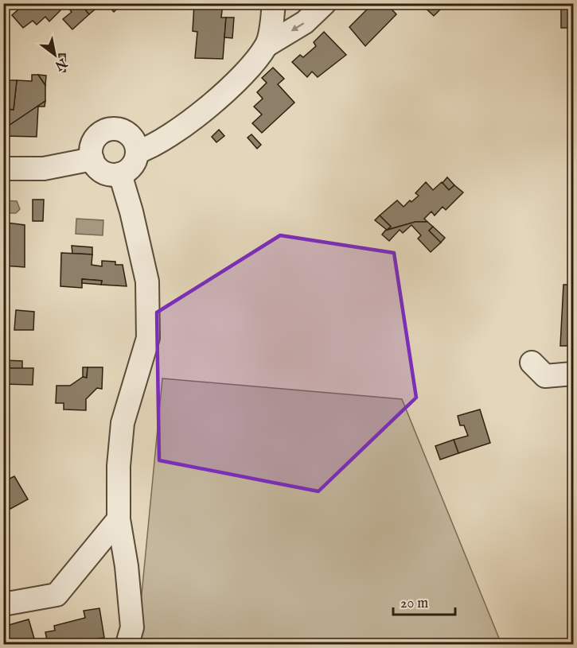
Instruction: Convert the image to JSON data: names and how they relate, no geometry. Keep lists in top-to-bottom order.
{
  "scale_bar": "20 m",
  "north": "bottom right"
}
